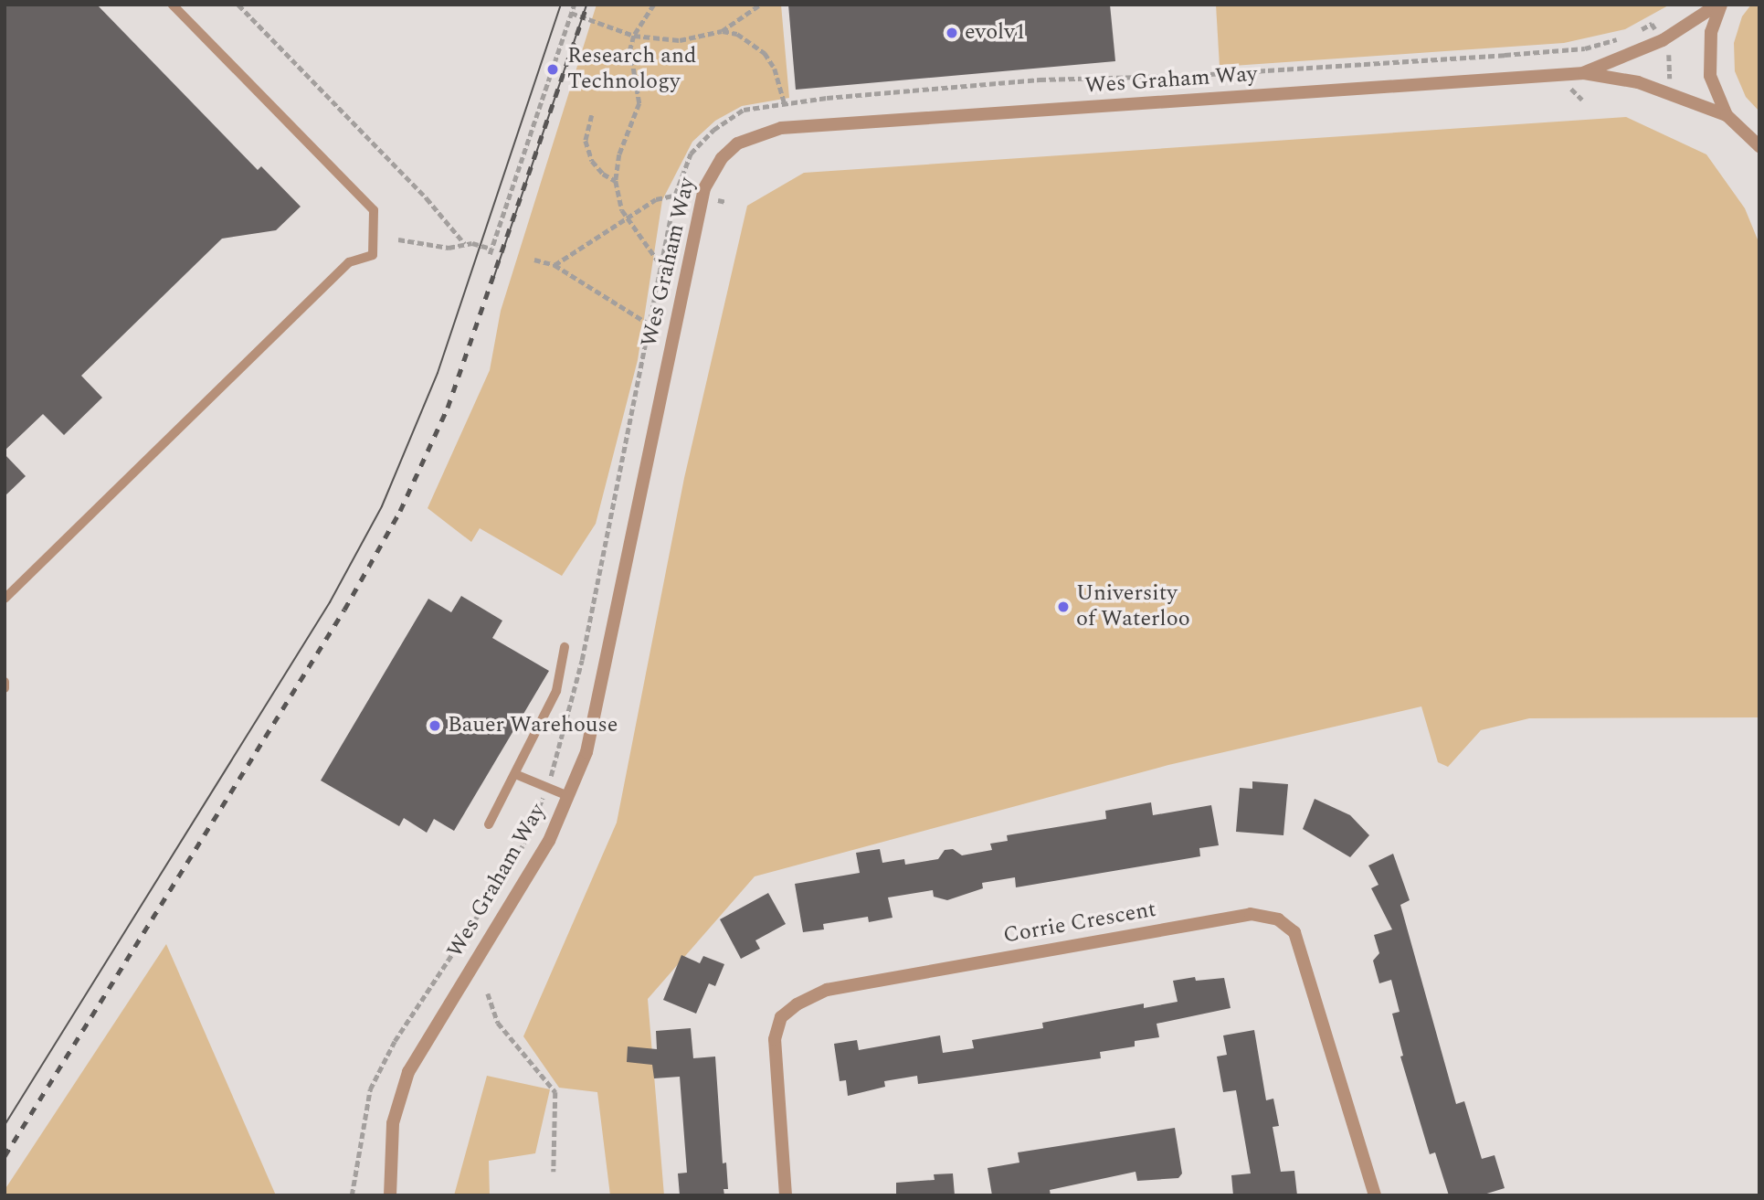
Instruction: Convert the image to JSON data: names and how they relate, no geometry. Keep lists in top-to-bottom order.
{
  "streets": {
    "street": ["Wes Graham Way", "Corrie Crescent"]
  },
  "places": [
    "evolv1",
    "Research and Technology",
    "University of Waterloo",
    "Bauer Warehouse"
  ]
}
